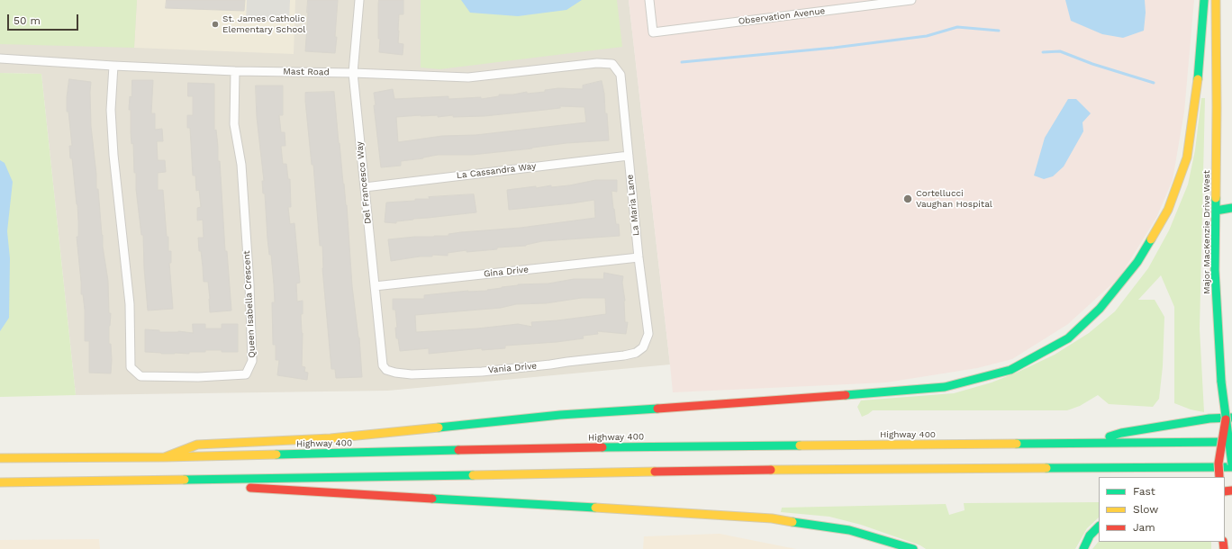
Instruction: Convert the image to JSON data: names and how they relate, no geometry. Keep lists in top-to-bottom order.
{
  "streets": {
    "main road": ["Major MacKenzie Drive West", "Highway 400"],
    "street": [
      "Observation Avenue",
      "Mast Road",
      "La Cassandra Way",
      "Del Francesco Way",
      "La Maria Lane",
      "Gina Drive",
      "Queen Isabella Crescent",
      "Vania Drive"
    ]
  },
  "crossings": [
    ["Mast Road", "Del Francesco Way"],
    ["Mast Road", "La Maria Lane"],
    ["Mast Road", "Queen Isabella Crescent"],
    ["La Cassandra Way", "Del Francesco Way"],
    ["La Cassandra Way", "La Maria Lane"],
    ["Del Francesco Way", "Gina Drive"],
    ["Del Francesco Way", "Vania Drive"],
    ["La Maria Lane", "Gina Drive"],
    ["La Maria Lane", "Vania Drive"]
  ],
  "places": ["St. James Catholic Elementary School", "Cortellucci Vaughan Hospital"],
  "legend": ["Fast", "Slow", "Jam"],
  "scale_bar": "50 m"
}
